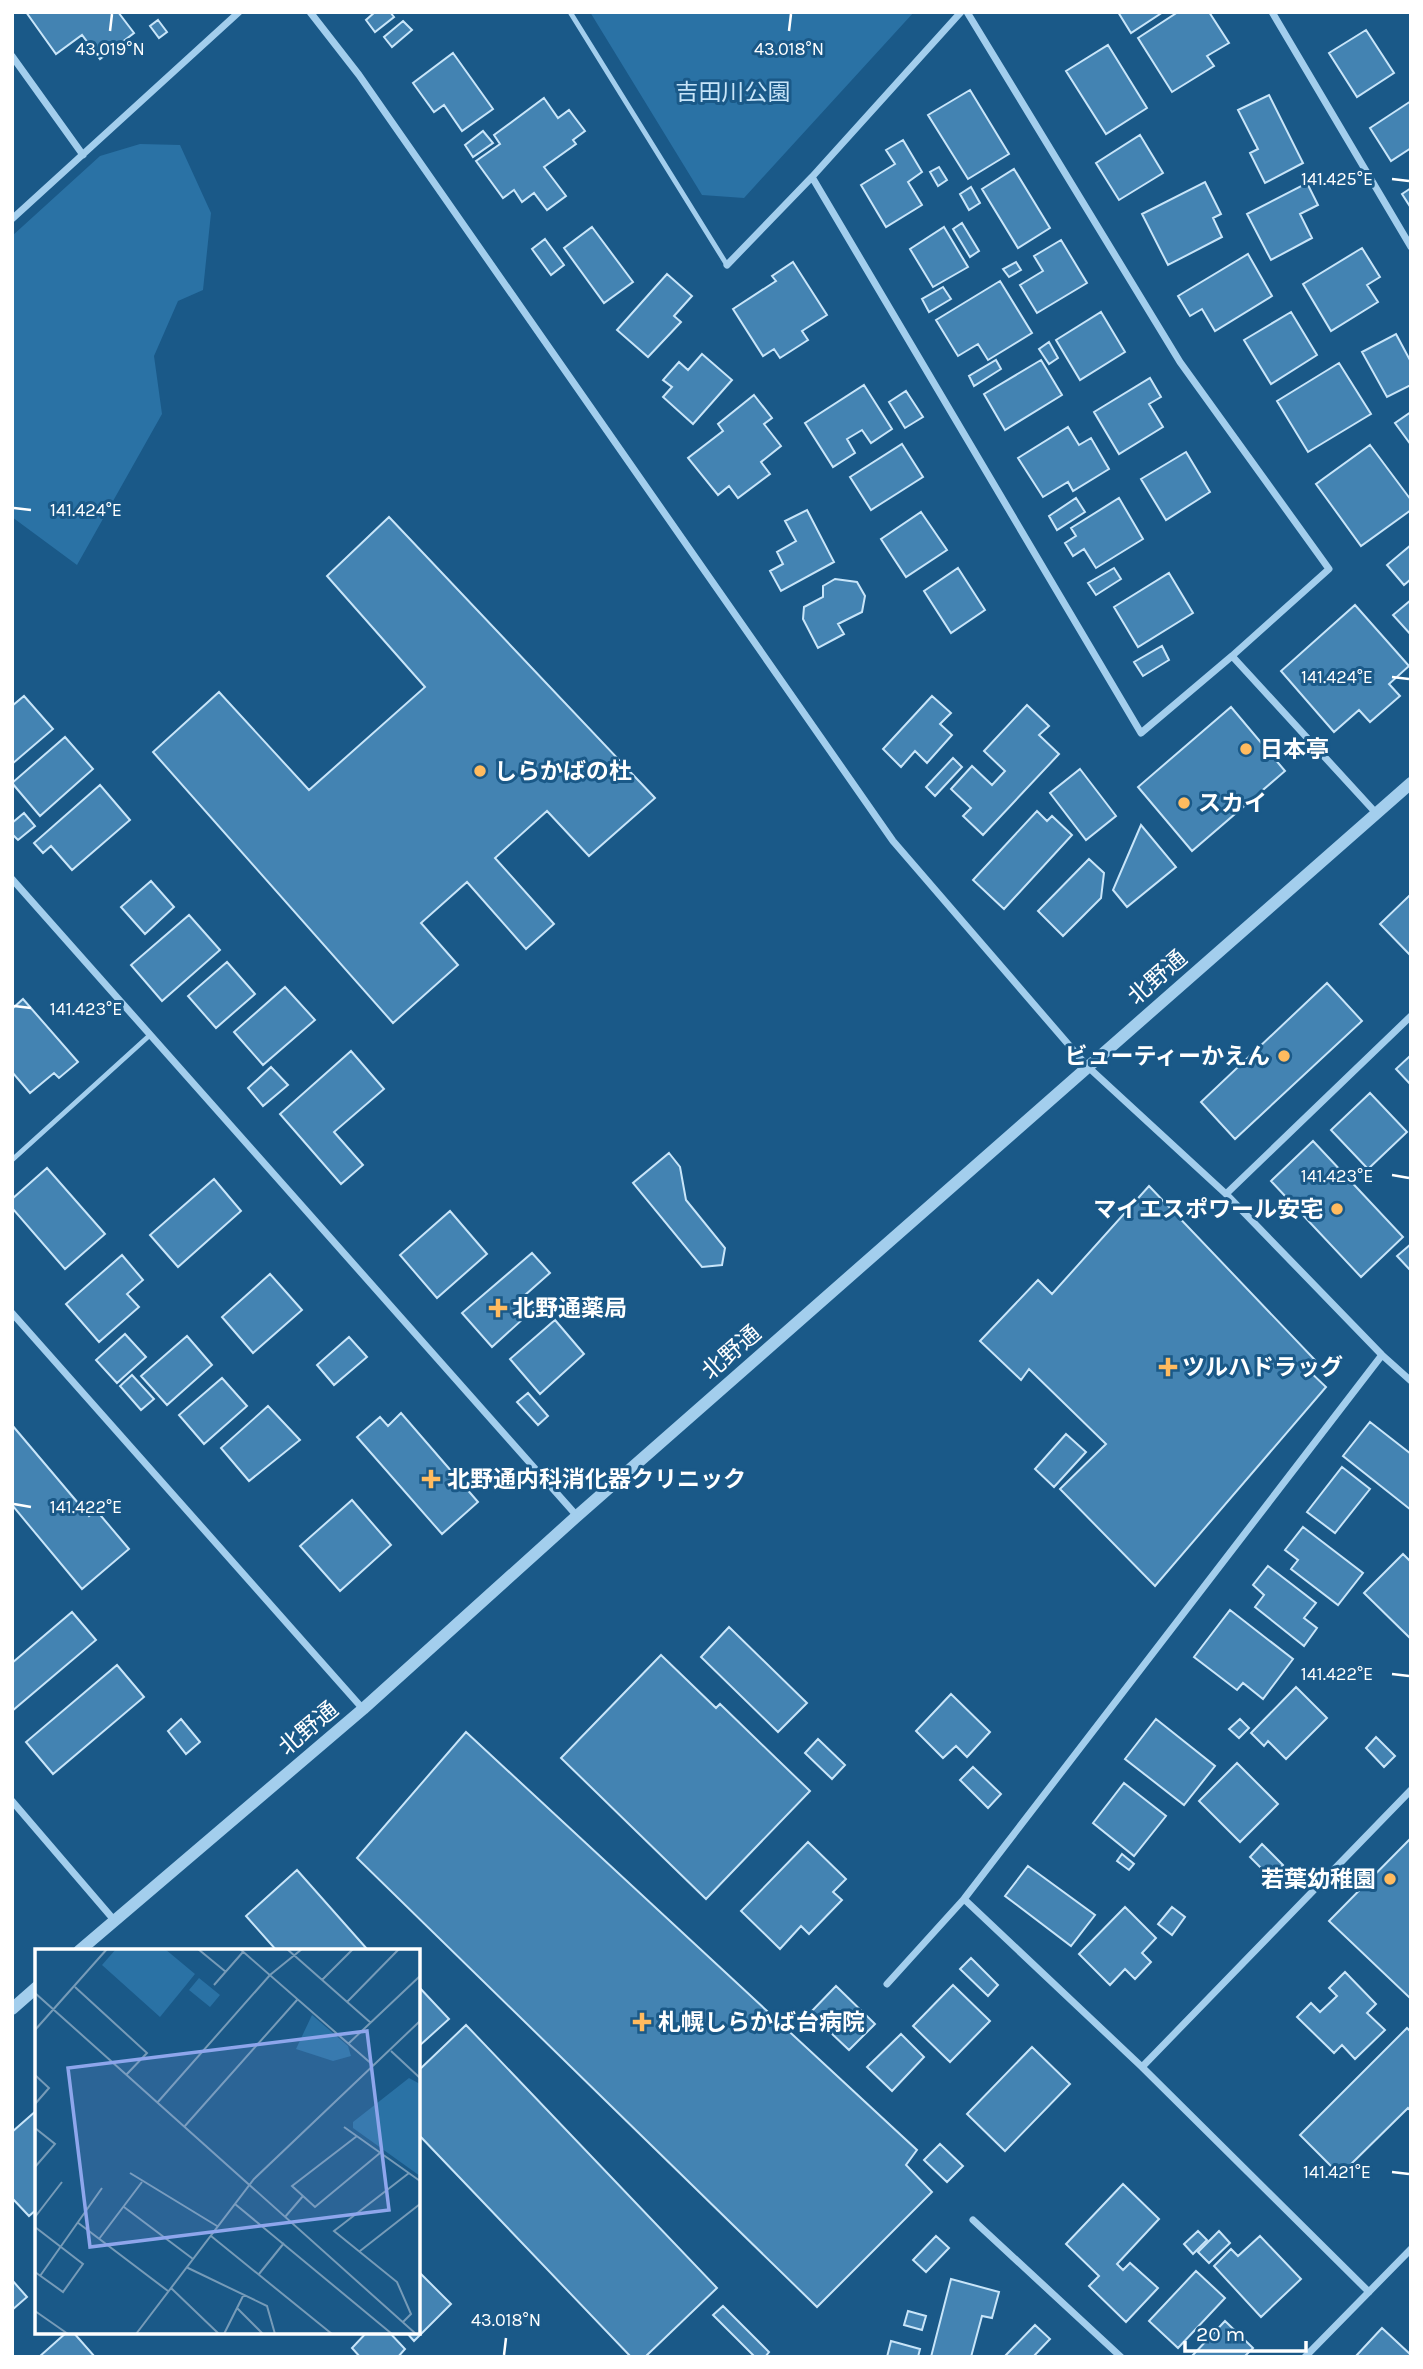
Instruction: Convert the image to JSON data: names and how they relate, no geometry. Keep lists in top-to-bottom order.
{
  "streets": {
    "street": ["北野通"]
  },
  "parks": ["吉田川公園"],
  "places": {
    "other": [
      "日本亭",
      "しらかばの杜",
      "スカイ",
      "ビューティーかえん",
      "マイエスポワール安宅",
      "若葉幼稚園"
    ],
    "health": [
      "北野通薬局",
      "ツルハドラッグ",
      "北野通内科消化器クリニック",
      "札幌しらかば台病院"
    ]
  },
  "scale_bar": "20 m",
  "coordinates": [
    "43.019°N",
    "43.018°N",
    "141.425°E",
    "141.424°E",
    "141.423°E",
    "141.422°E",
    "141.421°E"
  ]
}
